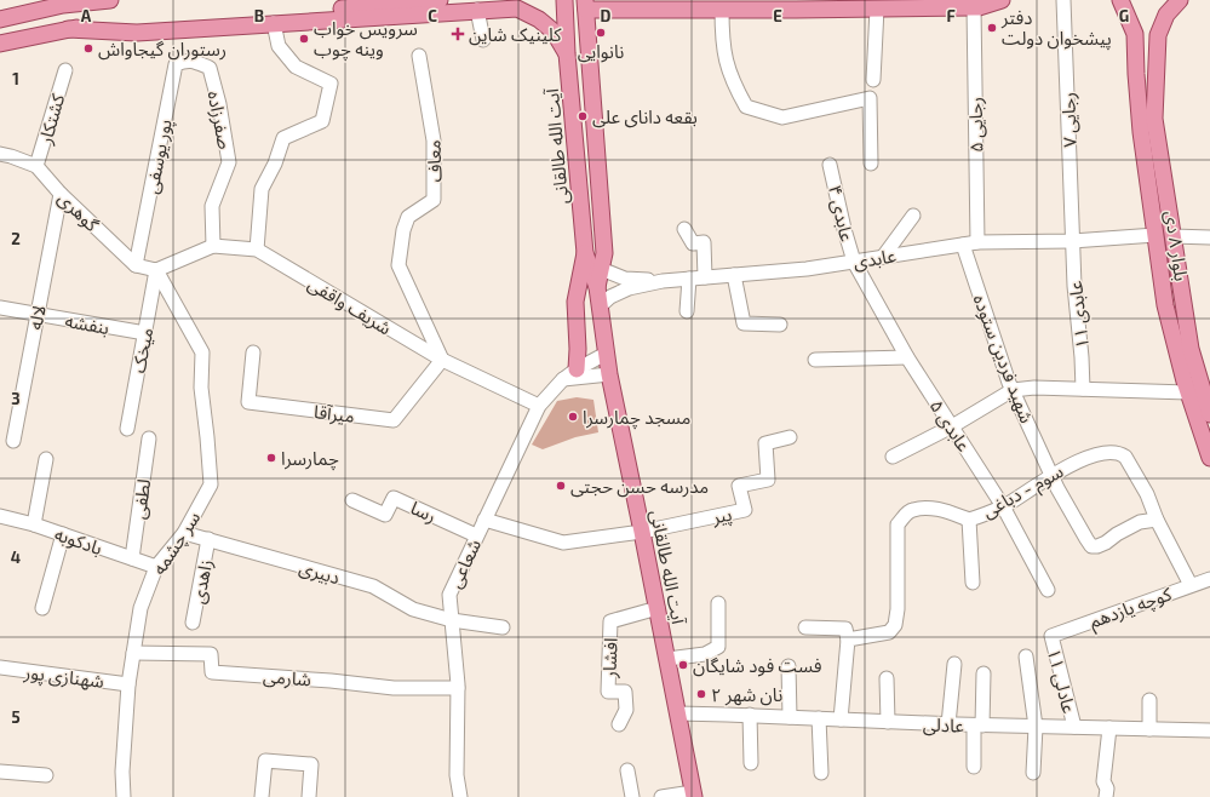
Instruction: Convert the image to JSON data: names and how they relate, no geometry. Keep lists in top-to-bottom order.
{
  "streets": {
    "main road": ["آیت الله طالقانی", "بلوار ۸ دی"],
    "street": [
      "کشتکار",
      "صفرزاده",
      "رجایی ۷",
      "رجایی ۵",
      "پور یوسفی",
      "معاف",
      "گوهری",
      "عابدی ۴",
      "عابدی",
      "شریف واقفی",
      "عابدی ۱۱",
      "لاله",
      "بنفشه",
      "میخک",
      "شهید فردین ستوده",
      "میرآقا",
      "عابدی ۵",
      "سوم - دباغی",
      "لطفی",
      "رسا",
      "پیر",
      "بادکوبه",
      "سر چشمه",
      "شعاعی",
      "دبیری",
      "زاهدی",
      "کوچه یازدهم",
      "افشار",
      "شهنازی پور",
      "شارمی",
      "عادلی ۱۱",
      "عادلی"
    ]
  },
  "crossings": [
    ["کشتکار", "گوهری"],
    ["صفرزاده", "پور یوسفی"],
    ["صفرزاده", "شریف واقفی"],
    ["رجایی ۷", "عابدی"],
    ["رجایی ۷", "عابدی ۱۱"],
    ["رجایی ۵", "عابدی"],
    ["آیت الله طالقانی", "عابدی"],
    ["آیت الله طالقانی", "پیر"],
    ["آیت الله طالقانی", "شعاعی"],
    ["آیت الله طالقانی", "افشار"],
    ["آیت الله طالقانی", "عادلی"],
    ["پور یوسفی", "گوهری"],
    ["معاف", "شریف واقفی"],
    ["معاف", "میرآقا"],
    ["گوهری", "لاله"],
    ["عابدی ۴", "عابدی"],
    ["عابدی ۴", "عابدی ۵"],
    ["بلوار ۸ دی", "عابدی"],
    ["عابدی", "عابدی ۱۱"],
    ["عابدی", "شهید فردین ستوده"],
    ["عابدی", "عابدی ۵"],
    ["شریف واقفی", "میخک"],
    ["شریف واقفی", "میرآقا"],
    ["شریف واقفی", "سر چشمه"],
    ["شریف واقفی", "شعاعی"],
    ["لاله", "بنفشه"],
    ["بنفشه", "میخک"],
    ["میخک", "سر چشمه"],
    ["شهید فردین ستوده", "سوم - دباغی"],
    ["عابدی ۵", "سوم - دباغی"],
    ["سوم - دباغی", "کوچه یازدهم"],
    ["لطفی", "بادکوبه"],
    ["رسا", "شعاعی"],
    ["بادکوبه", "سر چشمه"],
    ["سر چشمه", "دبیری"],
    ["سر چشمه", "شهنازی پور"],
    ["سر چشمه", "شارمی"],
    ["شعاعی", "دبیری"],
    ["شعاعی", "شارمی"],
    ["دبیری", "زاهدی"],
    ["کوچه یازدهم", "عادلی ۱۱"],
    ["عادلی ۱۱", "عادلی"]
  ],
  "places": {
    "other": [
      "دفتر پیشخوان دولت",
      "نانوایی",
      "سرویس خواب وینه چوب",
      "رستوران گیجاواش",
      "بقعه دانای علی",
      "مسجد چمارسرا",
      "چمارسرا",
      "مدرسه حسن حجتی",
      "فست فود شایگان",
      "نان شهر ۲"
    ],
    "health": ["کلینیک شاین"]
  },
  "grid": {
    "columns": [
      "A",
      "B",
      "C",
      "D",
      "E",
      "F",
      "G"
    ],
    "rows": [
      "1",
      "2",
      "3",
      "4",
      "5"
    ]
  }
}
